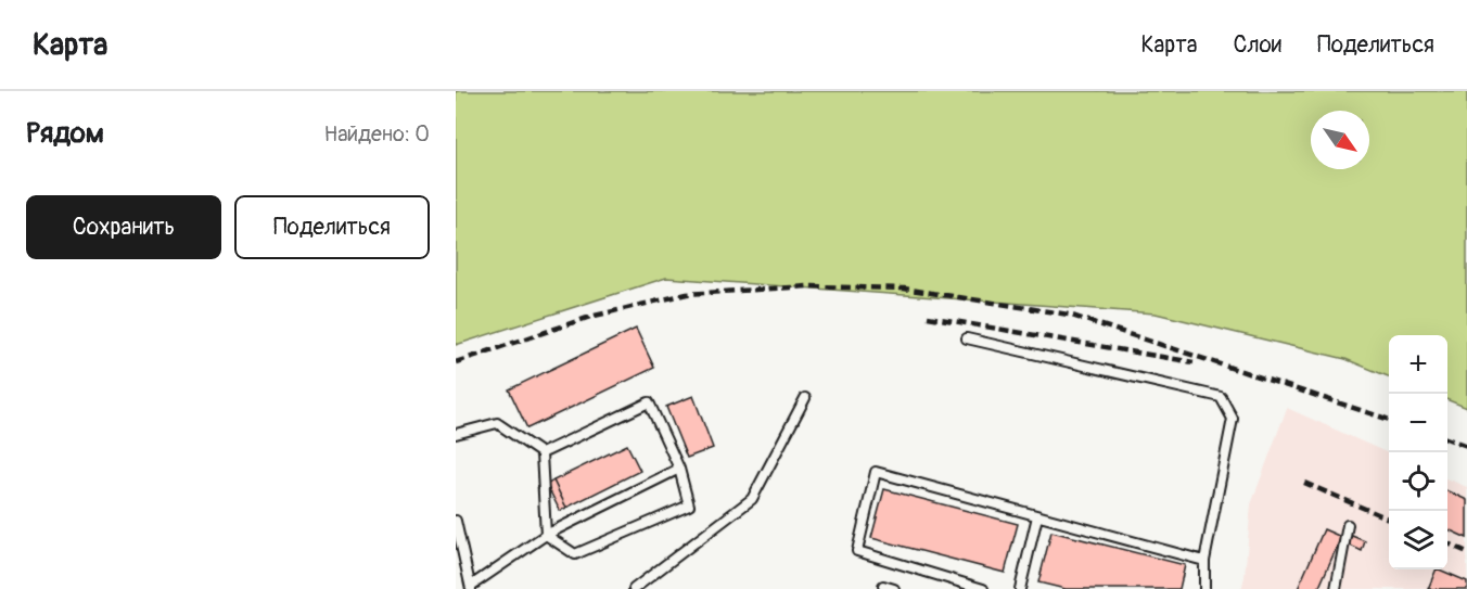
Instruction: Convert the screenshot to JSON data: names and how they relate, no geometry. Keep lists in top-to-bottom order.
{
  "north": "bottom right",
  "page": {
    "header": "Карта",
    "nav": ["Карта", "Слои", "Поделиться"],
    "heading": ["Рядом", "Найдено: 0"],
    "buttons": ["Сохранить", "Поделиться"],
    "map_buttons": ["+", "−"]
  }
}
